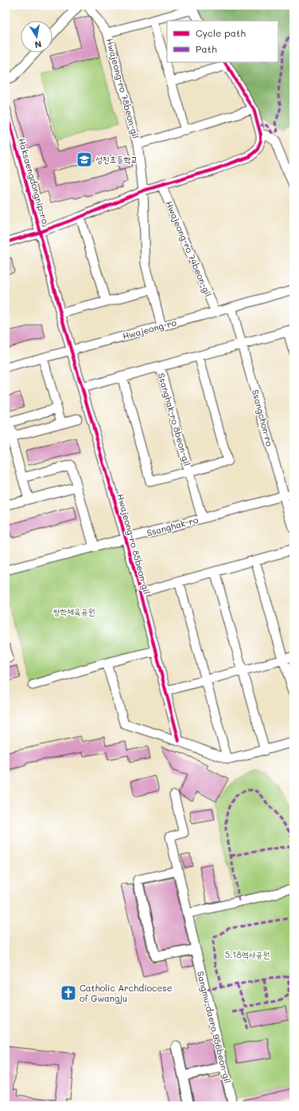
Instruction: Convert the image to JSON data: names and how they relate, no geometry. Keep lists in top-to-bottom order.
{
  "streets": {
    "street": [
      "Hwajeong-ro 78beon-gil",
      "Haksaengdongnip-ro",
      "Hwajeong-ro 74beon-gil",
      "Hwajeong-ro",
      "Ssangchon-ro",
      "Ssanghak-ro 8beon-gil",
      "Ssanghak-ro",
      "Hwajeong-ro 85beon-gil",
      "Sangmu-daero 956beon-gil"
    ]
  },
  "crossings": [
    ["Hwajeong-ro 78beon-gil", "Hwajeong-ro"],
    ["Haksaengdongnip-ro", "Hwajeong-ro"],
    ["Haksaengdongnip-ro", "Hwajeong-ro 85beon-gil"],
    ["Hwajeong-ro 74beon-gil", "Hwajeong-ro"],
    ["Hwajeong-ro", "Ssangchon-ro"],
    ["Hwajeong-ro", "Hwajeong-ro 85beon-gil"],
    ["Ssangchon-ro", "Ssanghak-ro"],
    ["Ssanghak-ro 8beon-gil", "Ssanghak-ro"],
    ["Ssanghak-ro", "Hwajeong-ro 85beon-gil"]
  ],
  "parks": ["쌍학체육공원", "5.18역사공원"],
  "places": {
    "school or university": ["성진초등학교"],
    "church": ["Catholic Archdiocese of Gwangju"]
  },
  "legend": ["Cycle path", "Path"],
  "north": "bottom"
}
